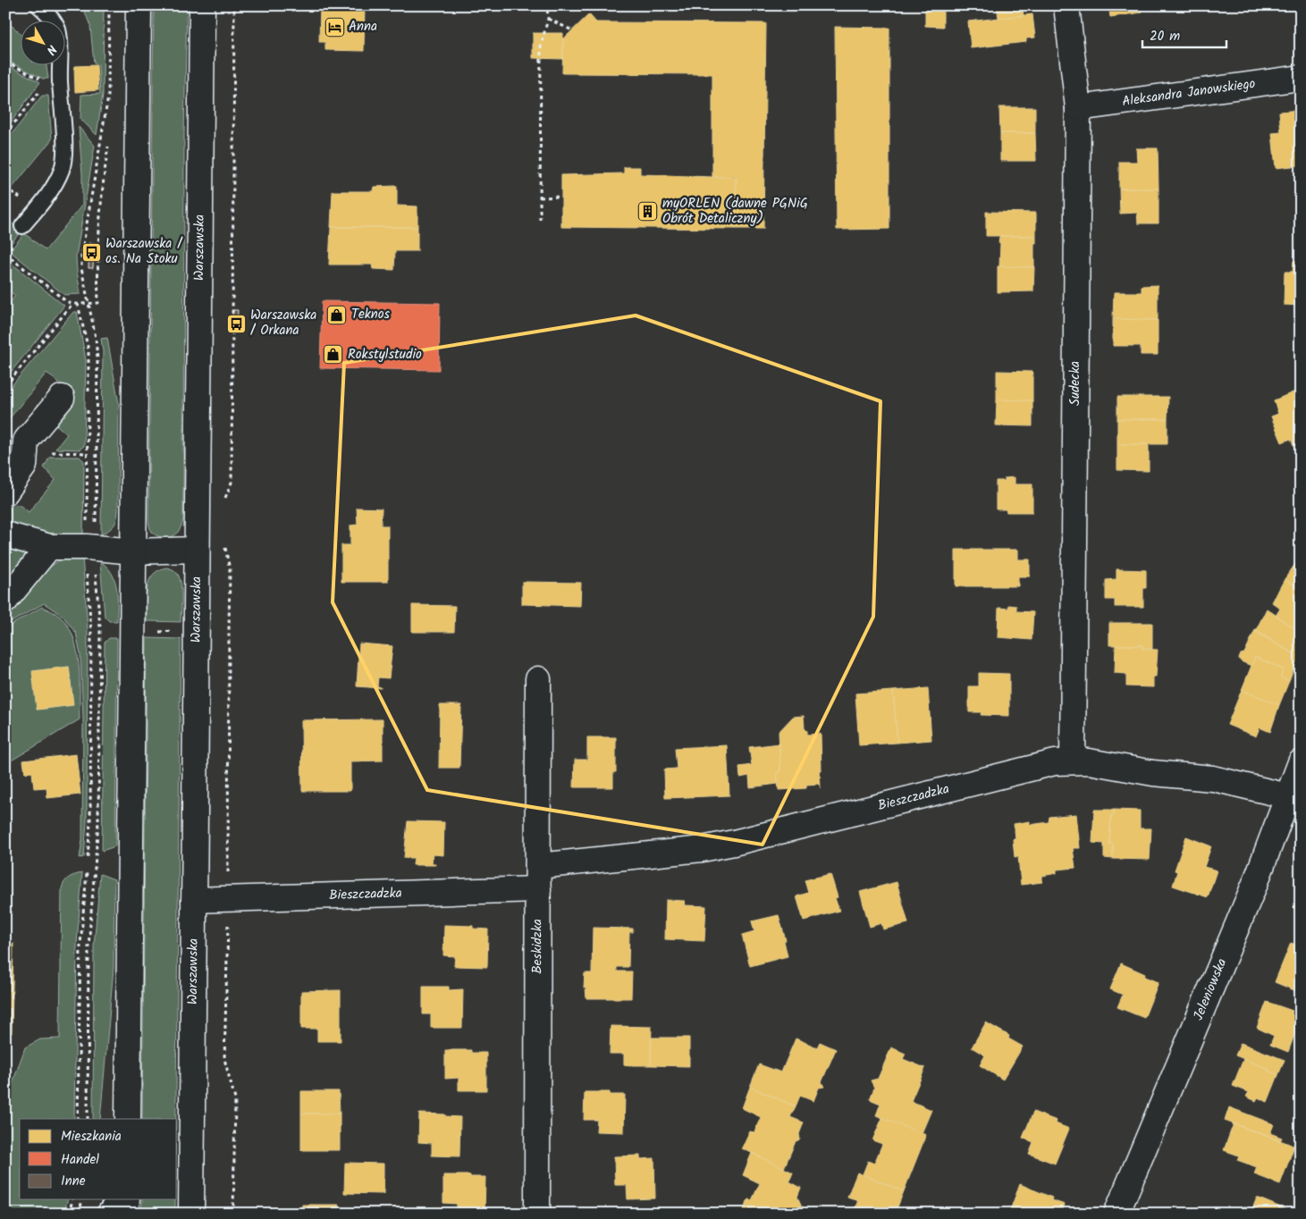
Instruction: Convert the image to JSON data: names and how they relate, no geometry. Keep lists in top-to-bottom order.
{
  "streets": {
    "street": [
      "Aleksandra Janowskiego",
      "Warszawska",
      "Sudecka",
      "Bieszczadzka",
      "Beskidzka",
      "Jeleniowska"
    ]
  },
  "crossings": [
    ["Aleksandra Janowskiego", "Sudecka"],
    ["Warszawska", "Bieszczadzka"],
    ["Sudecka", "Bieszczadzka"],
    ["Bieszczadzka", "Beskidzka"],
    ["Bieszczadzka", "Jeleniowska"]
  ],
  "places": {
    "hotel": ["Anna"],
    "building": ["myORLEN (dawne PGNiG Obrót Detaliczny)"],
    "bus stop": ["Warszawska / os. Na Stoku", "Warszawska / Orkana"],
    "shop": ["Teknos", "Rokstylstudio"]
  },
  "legend": ["Mieszkania", "Handel", "Inne"],
  "scale_bar": "20 m",
  "north": "bottom right"
}
